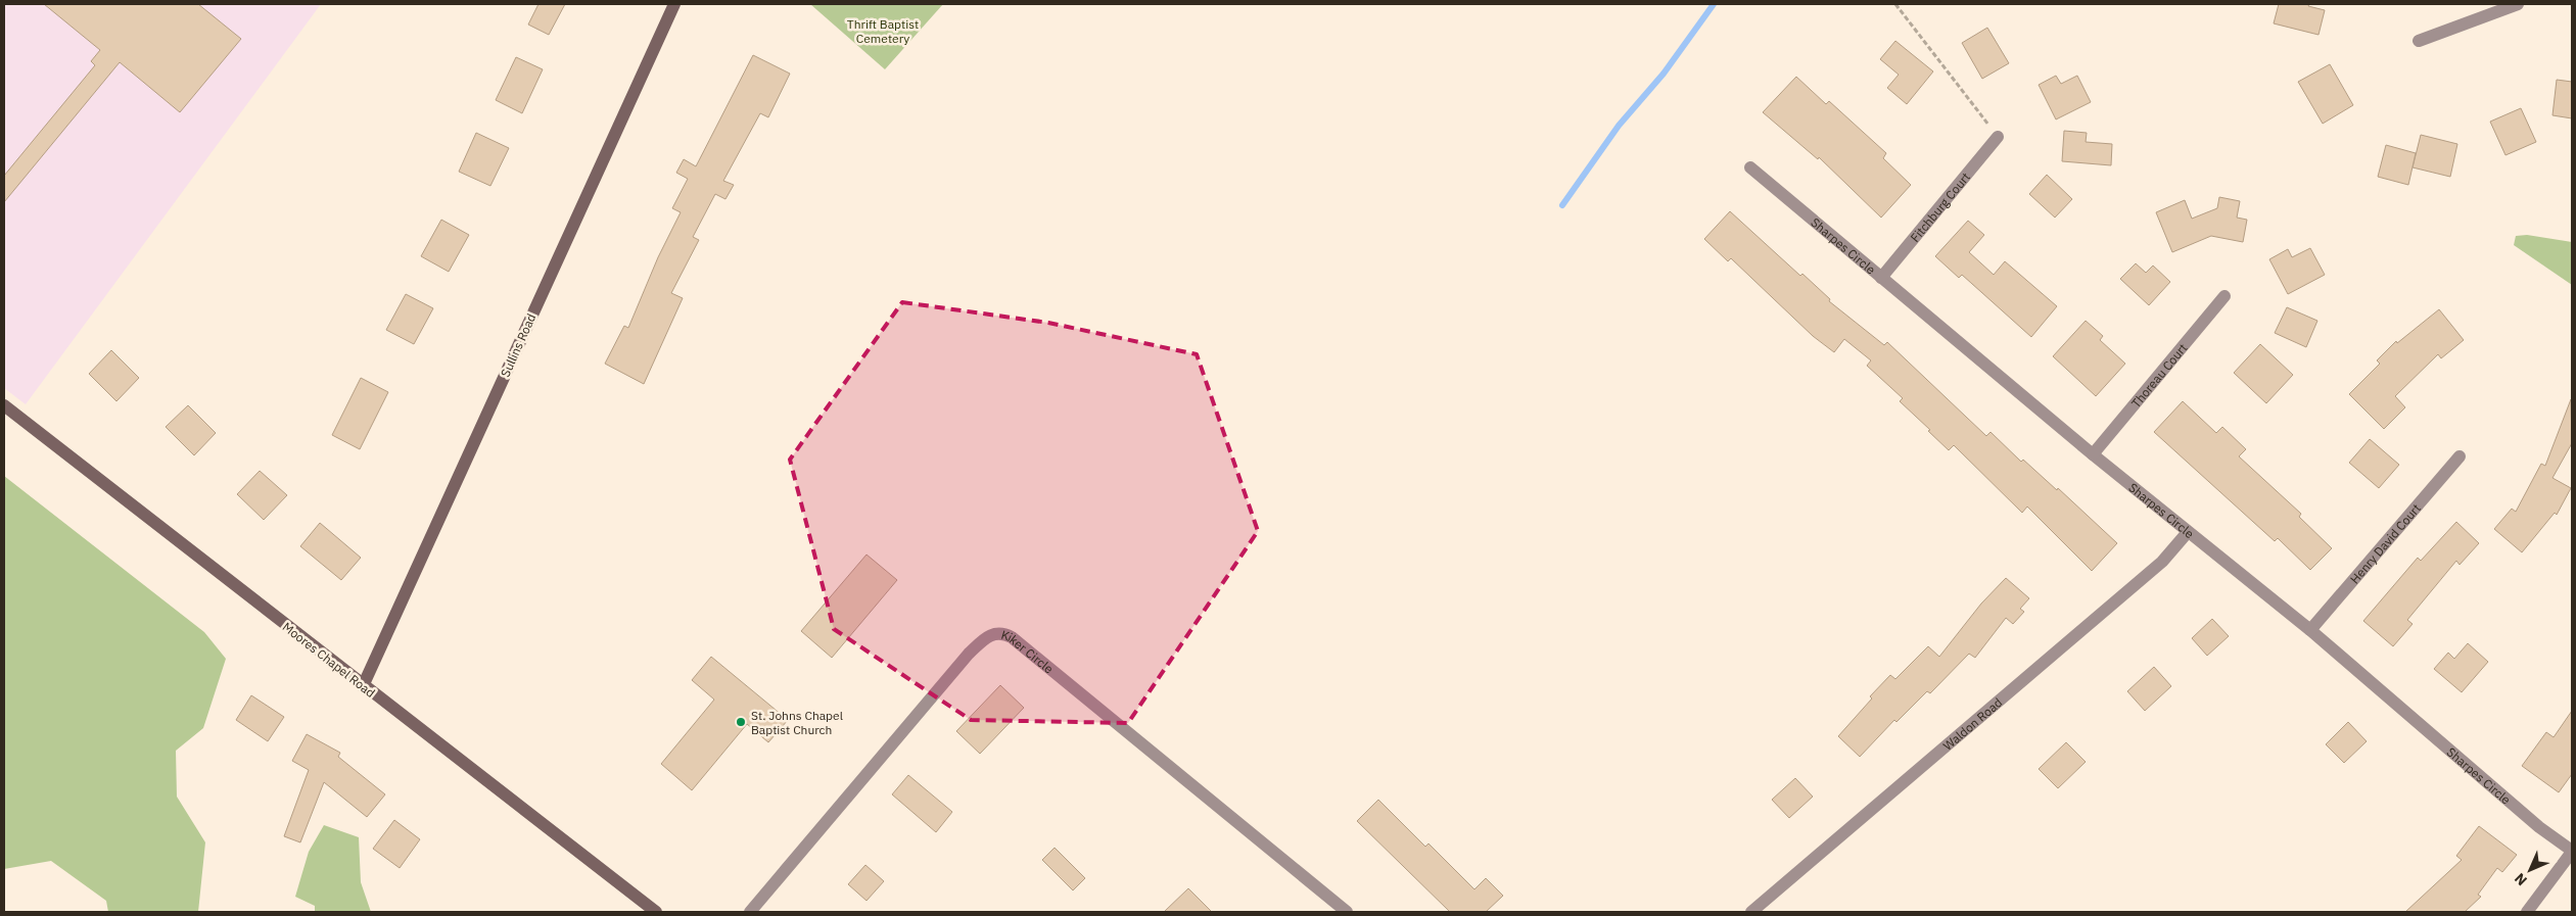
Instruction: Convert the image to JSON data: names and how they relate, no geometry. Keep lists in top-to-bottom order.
{
  "streets": {
    "main road": ["Sullins Road", "Moores Chapel Road"],
    "street": [
      "Fitchburg Court",
      "Sharpes Circle",
      "Thoreau Court",
      "Henry David Court",
      "Kiker Circle",
      "Waldon Road"
    ]
  },
  "crossings": [
    ["Fitchburg Court", "Sharpes Circle"],
    ["Sharpes Circle", "Thoreau Court"],
    ["Sharpes Circle", "Henry David Court"],
    ["Sharpes Circle", "Waldon Road"],
    ["Sullins Road", "Moores Chapel Road"]
  ],
  "parks": ["Thrift Baptist Cemetery"],
  "places": ["St. Johns Chapel Baptist Church"],
  "north": "bottom left"
}
